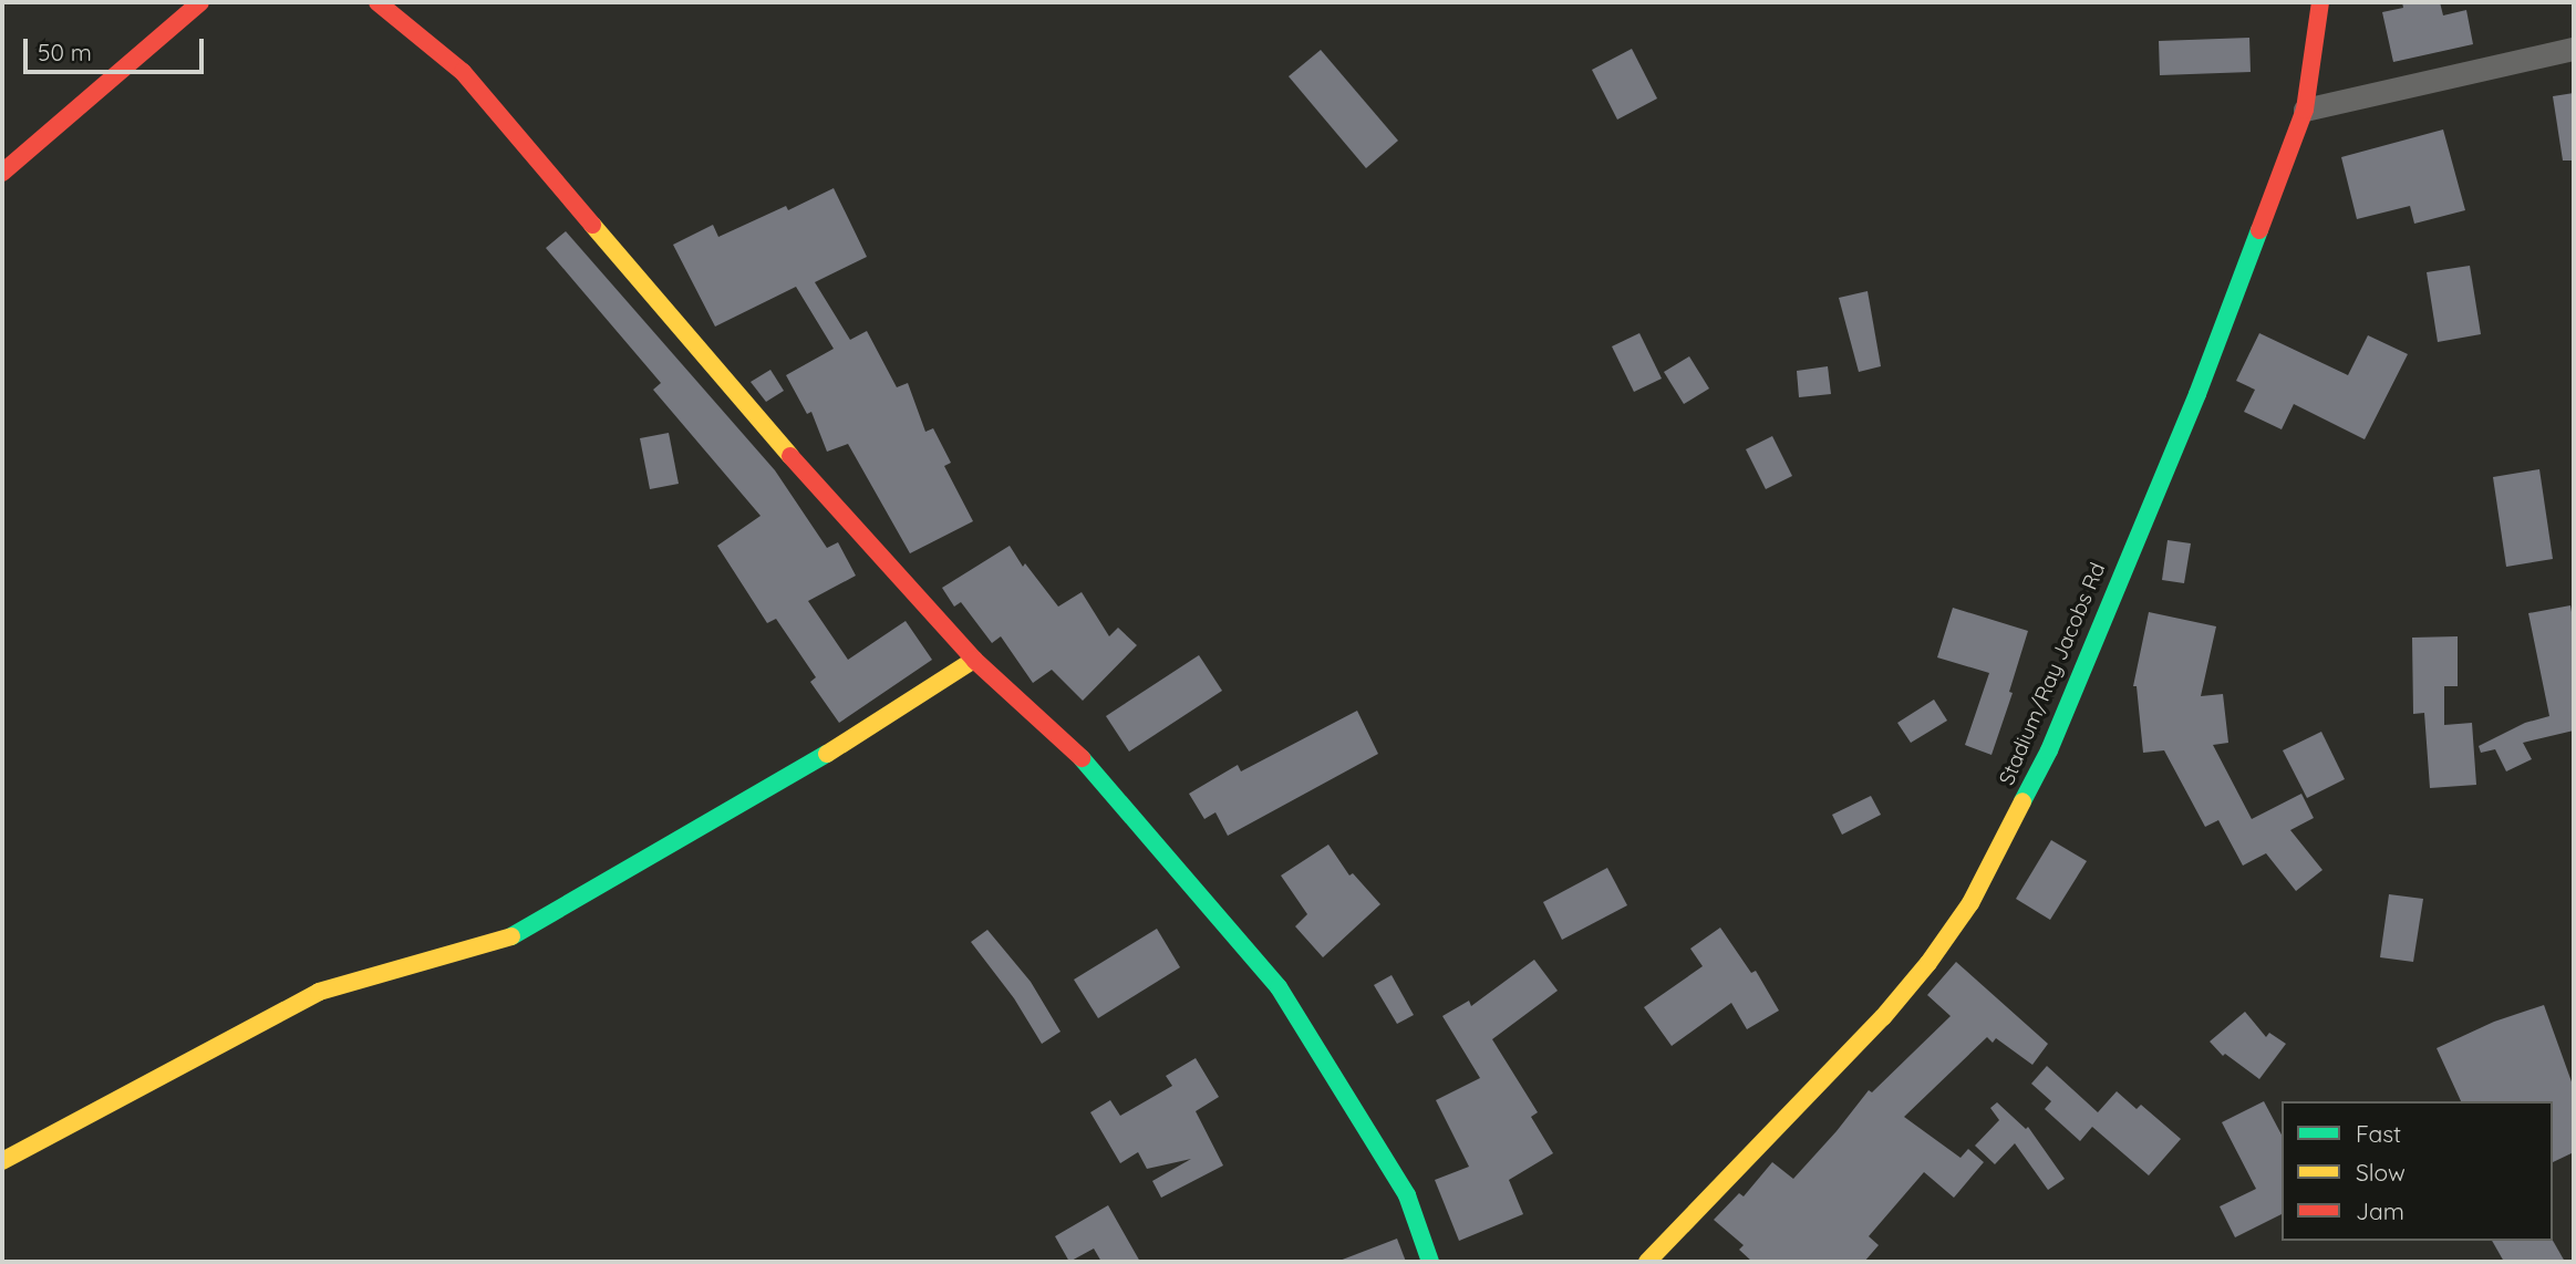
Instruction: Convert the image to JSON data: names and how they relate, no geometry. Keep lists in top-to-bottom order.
{
  "streets": {
    "street": ["Stadium/Ray Jacobs Rd"]
  },
  "legend": ["Fast", "Slow", "Jam"],
  "scale_bar": "50 m"
}
